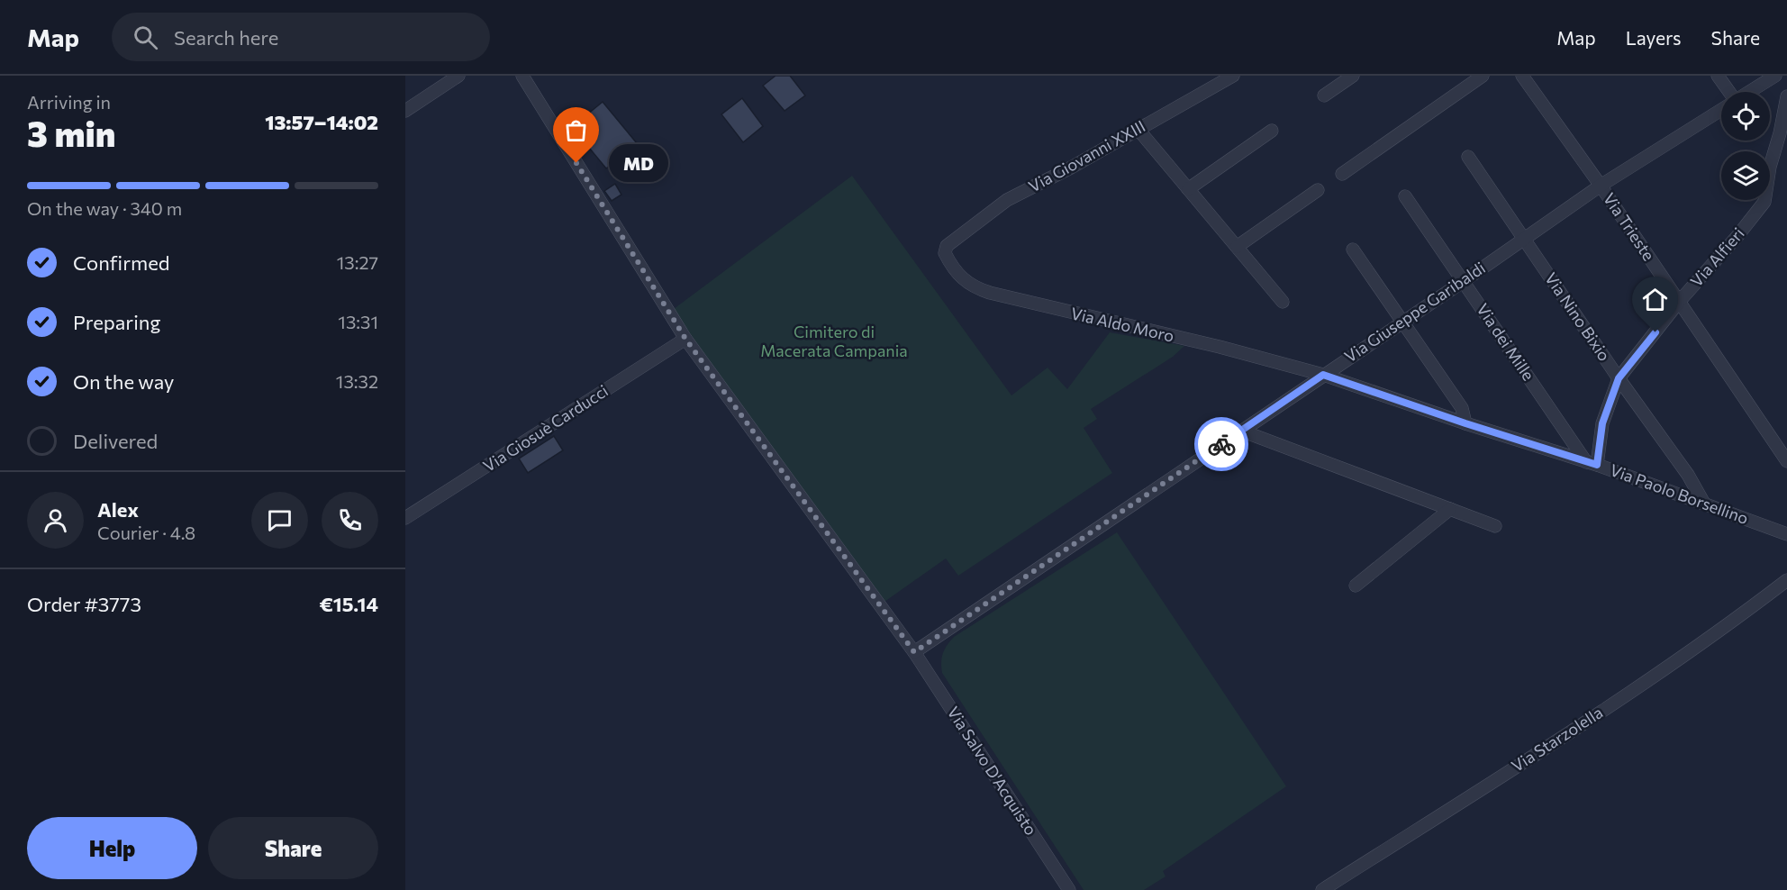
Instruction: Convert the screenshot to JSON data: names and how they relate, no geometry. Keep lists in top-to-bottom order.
{
  "streets": {
    "street": [
      "Via Giovanni XXIII",
      "Via Trieste",
      "Via Alfieri",
      "Via Giuseppe Garibaldi",
      "Via Nino Bixio",
      "Via Aldo Moro",
      "Via dei Mille",
      "Via Giosuè Carducci",
      "Via Paolo Borsellino",
      "Via Starzolella",
      "Via Salvo D'Acquisto"
    ]
  },
  "crossings": [
    ["Via Giovanni XXIII", "Via Aldo Moro"],
    ["Via Trieste", "Via Alfieri"],
    ["Via Trieste", "Via Giuseppe Garibaldi"],
    ["Via Alfieri", "Via Nino Bixio"],
    ["Via Alfieri", "Via dei Mille"],
    ["Via Alfieri", "Via Paolo Borsellino"],
    ["Via Giuseppe Garibaldi", "Via Nino Bixio"],
    ["Via Giuseppe Garibaldi", "Via Aldo Moro"],
    ["Via Giuseppe Garibaldi", "Via dei Mille"],
    ["Via Giuseppe Garibaldi", "Via Paolo Borsellino"],
    ["Via Giuseppe Garibaldi", "Via Salvo D'Acquisto"],
    ["Via Nino Bixio", "Via Paolo Borsellino"],
    ["Via Aldo Moro", "Via Paolo Borsellino"],
    ["Via dei Mille", "Via Paolo Borsellino"],
    ["Via Giosuè Carducci", "Via Salvo D'Acquisto"]
  ],
  "parks": ["Cimitero di Macerata Campania"],
  "places": ["MD"],
  "page": {
    "header": "Map",
    "search": "Search here",
    "nav": ["Map", "Layers", "Share"],
    "heading": ["3 min", "Arriving in", "13:57–14:02"],
    "panel": [
      "Alex",
      "Courier · 4.8",
      "Order #3773",
      "€15.14"
    ],
    "bubble": "MD",
    "bar": "On the way · 340 m",
    "list": [
      ["Confirmed", "13:27"],
      ["Preparing", "13:31"],
      ["On the way", "13:32"],
      "Delivered"
    ],
    "buttons": ["Help", "Share"]
  }
}
